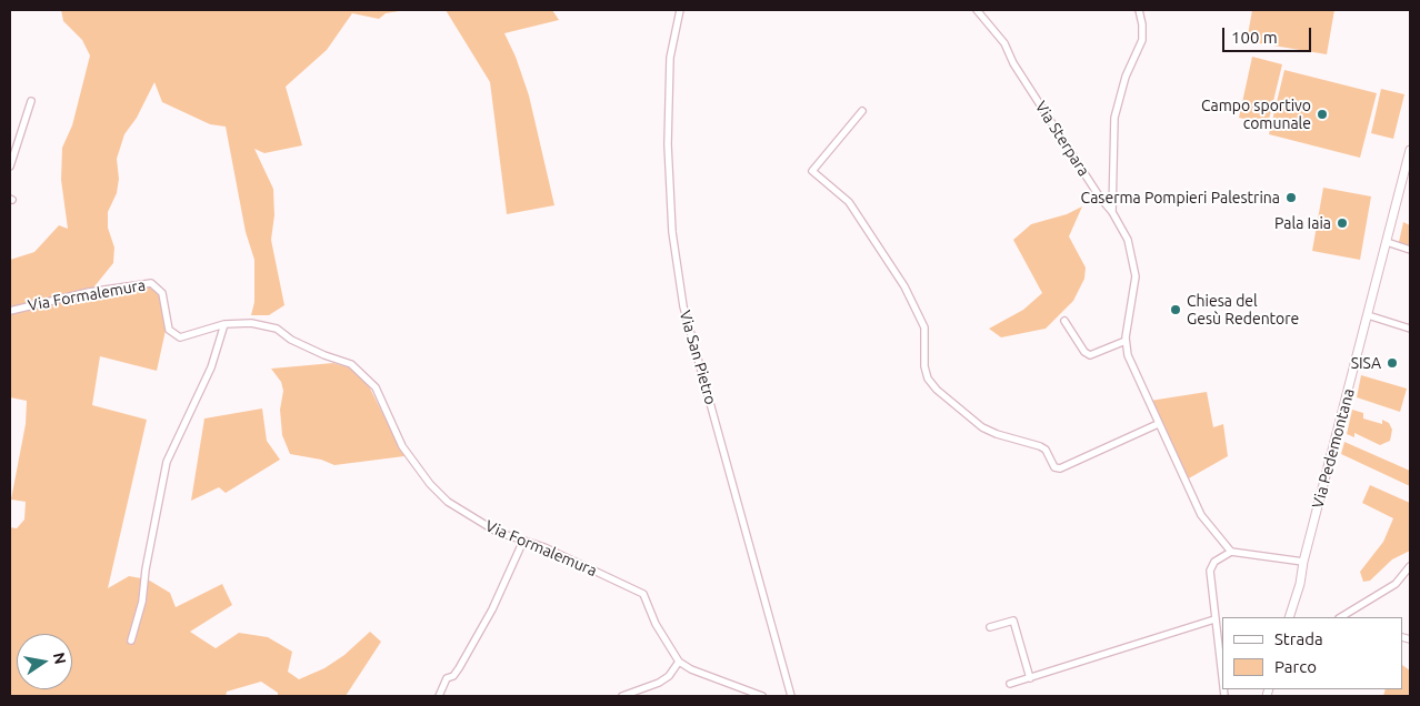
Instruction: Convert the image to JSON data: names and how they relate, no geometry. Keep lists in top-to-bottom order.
{
  "streets": {
    "street": [
      "Via Sterpara",
      "Via Formalemura",
      "Via San Pietro",
      "Via Pedemontana"
    ]
  },
  "places": [
    "Campo sportivo comunale",
    "Caserma Pompieri Palestrina",
    "Pala Iaia",
    "Chiesa del Gesù Redentore",
    "SISA"
  ],
  "legend": ["Strada", "Parco"],
  "scale_bar": "100 m",
  "north": "right"
}
